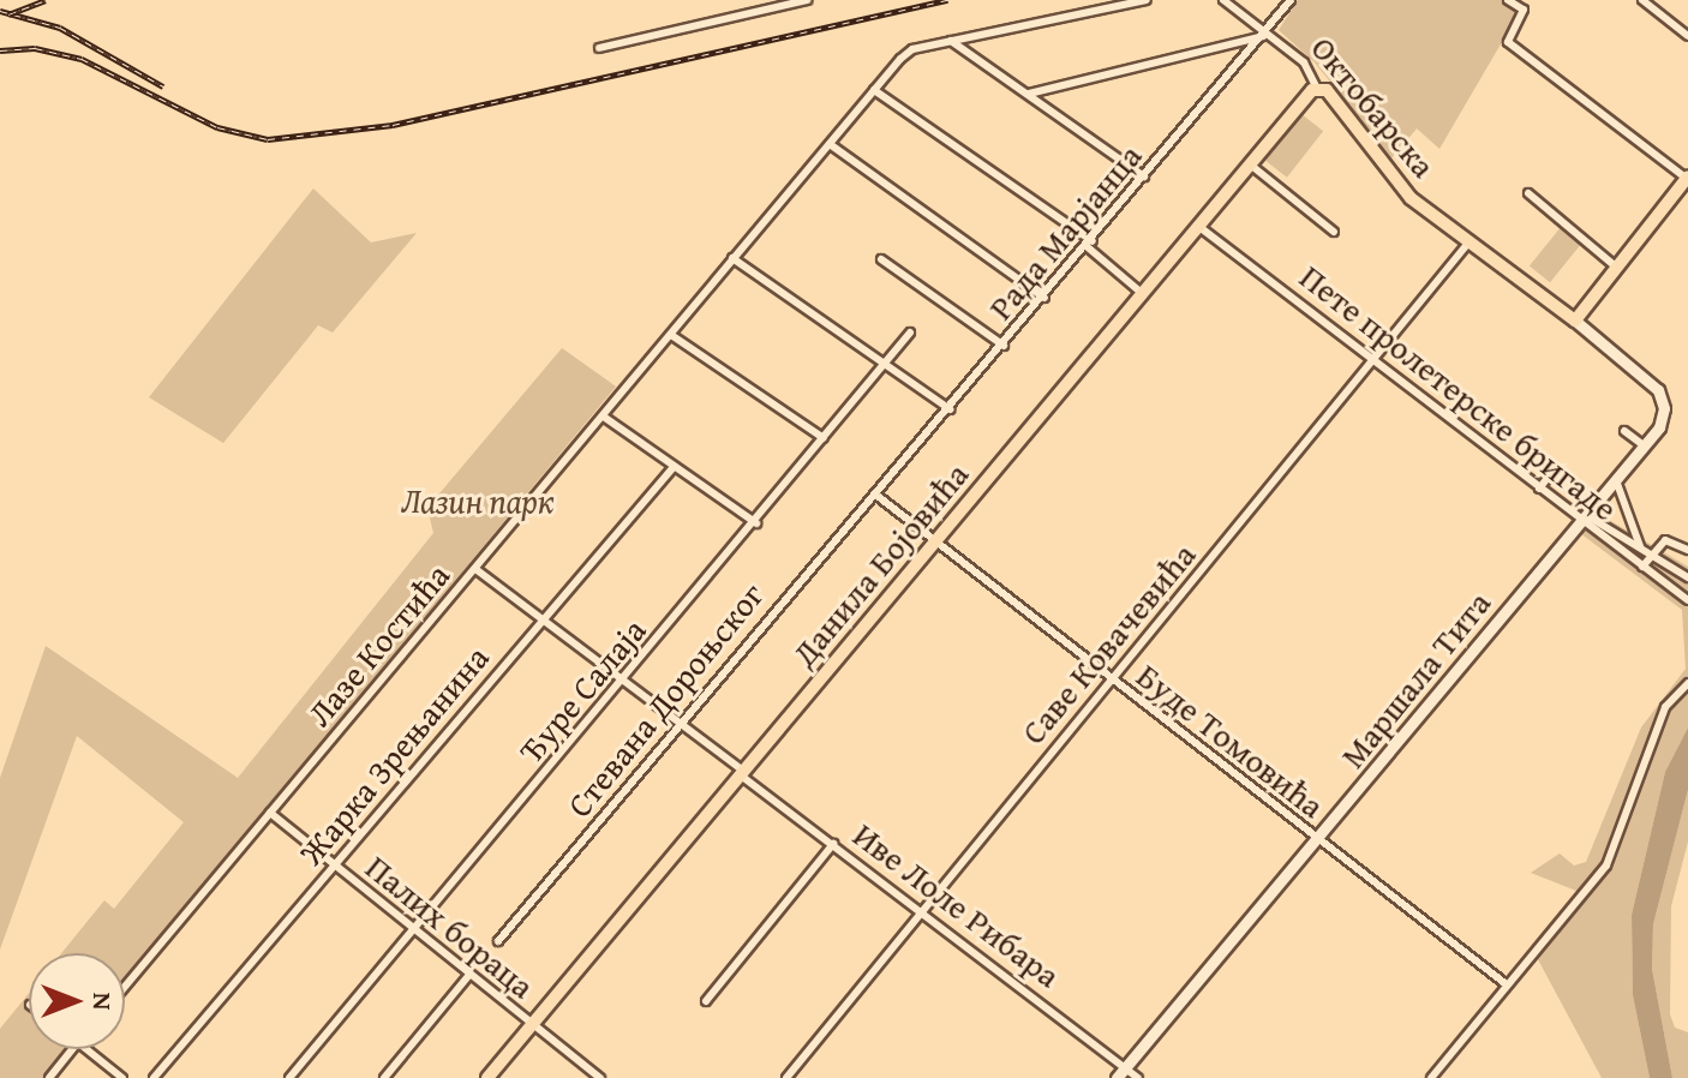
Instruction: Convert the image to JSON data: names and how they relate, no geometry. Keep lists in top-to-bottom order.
{
  "streets": {
    "main road": ["Октобарска", "Данила Бојовића"],
    "street": [
      "Рада Марјанца",
      "Пете пролетерске бригаде",
      "Саве Ковачевића",
      "Лазе Костића",
      "Маршала Тита",
      "Ђуре Салаја",
      "Стевана Дороњског",
      "Буде Томовића",
      "Жарка Зрењанина",
      "Иве Лоле Рибара",
      "Палих бораца"
    ]
  },
  "crossings": [
    ["Октобарска", "Рада Марјанца"],
    ["Октобарска", "Данила Бојовића"],
    ["Октобарска", "Саве Ковачевића"],
    ["Октобарска", "Маршала Тита"],
    ["Рада Марјанца", "Стевана Дороњског"],
    ["Рада Марјанца", "Буде Томовића"],
    ["Пете пролетерске бригаде", "Данила Бојовића"],
    ["Пете пролетерске бригаде", "Саве Ковачевића"],
    ["Пете пролетерске бригаде", "Маршала Тита"],
    ["Данила Бојовића", "Буде Томовића"],
    ["Данила Бојовића", "Иве Лоле Рибара"],
    ["Данила Бојовића", "Палих бораца"],
    ["Саве Ковачевића", "Буде Томовића"],
    ["Саве Ковачевића", "Иве Лоле Рибара"],
    ["Лазе Костића", "Иве Лоле Рибара"],
    ["Лазе Костића", "Палих бораца"],
    ["Маршала Тита", "Буде Томовића"],
    ["Маршала Тита", "Иве Лоле Рибара"],
    ["Ђуре Салаја", "Иве Лоле Рибара"],
    ["Ђуре Салаја", "Палих бораца"],
    ["Стевана Дороњског", "Буде Томовића"],
    ["Стевана Дороњског", "Иве Лоле Рибара"],
    ["Жарка Зрењанина", "Иве Лоле Рибара"],
    ["Жарка Зрењанина", "Палих бораца"]
  ],
  "parks": ["Лазин парк"],
  "north": "right"
}
